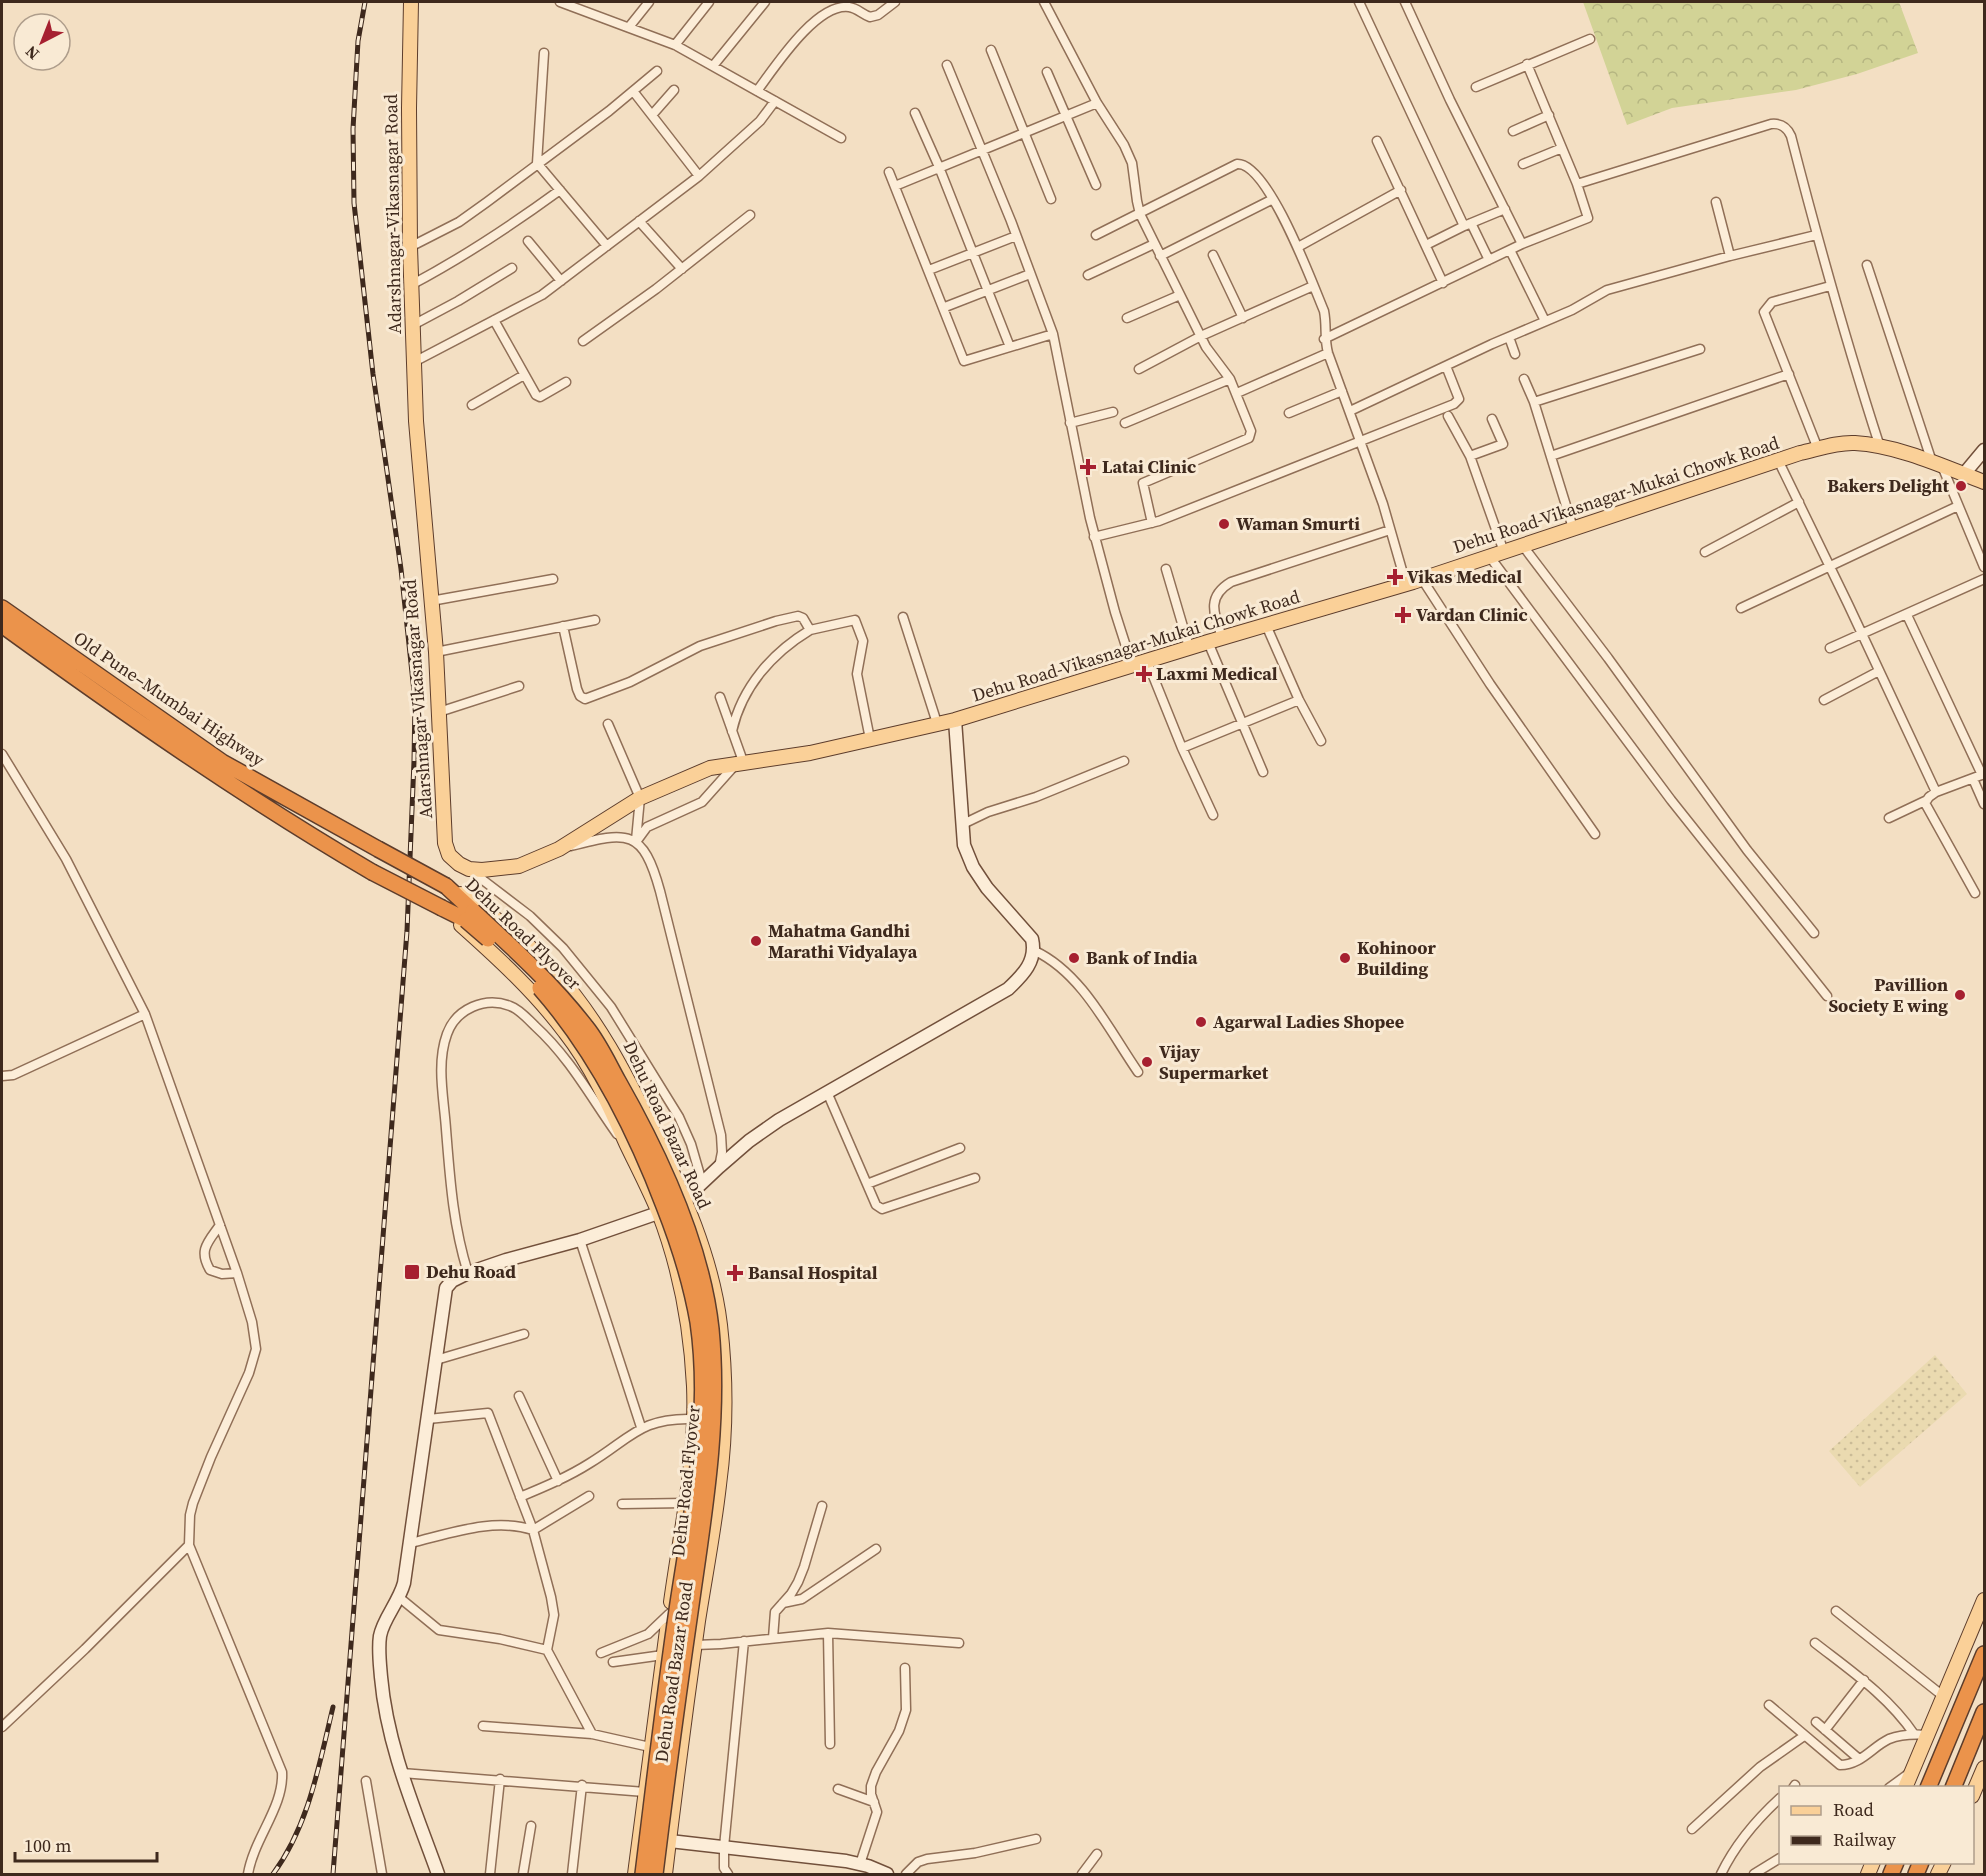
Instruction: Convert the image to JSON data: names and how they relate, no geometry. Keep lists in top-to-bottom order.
{
  "streets": {
    "highway": ["Old Pune–Mumbai Highway", "Dehu Road Flyover"],
    "main road": ["Adarshnagar-Vikasnagar Road", "Dehu Road-Vikasnagar-Mukai Chowk Road", "Dehu Road Bazar Road"]
  },
  "crossings": [
    ["Old Pune–Mumbai Highway", "Dehu Road Flyover"],
    ["Old Pune–Mumbai Highway", "Dehu Road Bazar Road"],
    ["Dehu Road Flyover", "Dehu Road Bazar Road"]
  ],
  "places": {
    "health": [
      "Latai Clinic",
      "Vikas Medical",
      "Vardan Clinic",
      "Laxmi Medical",
      "Bansal Hospital"
    ],
    "other": [
      "Bakers Delight",
      "Waman Smurti",
      "Mahatma Gandhi Marathi Vidyalaya",
      "Bank of India",
      "Kohinoor Building",
      "Pavillion Society E wing",
      "Agarwal Ladies Shopee",
      "Vijay Supermarket"
    ],
    "transit": ["Dehu Road"]
  },
  "legend": ["Road", "Railway"],
  "scale_bar": "100 m",
  "north": "bottom left"
}
